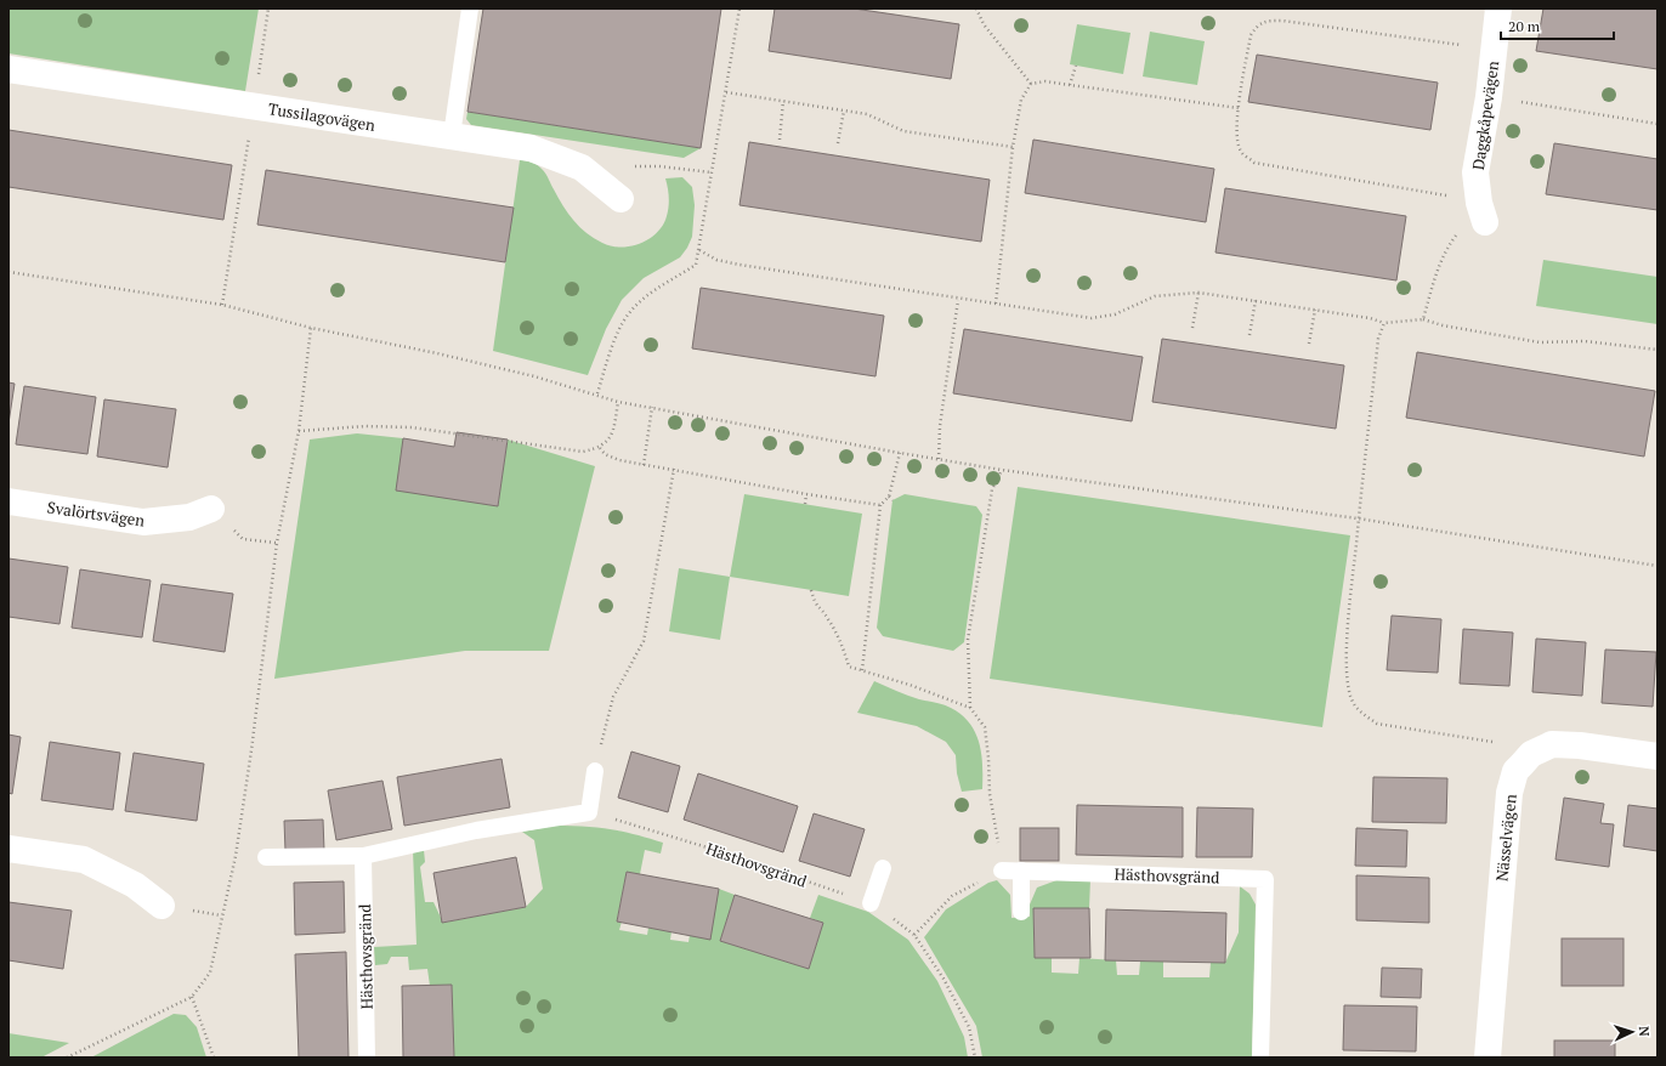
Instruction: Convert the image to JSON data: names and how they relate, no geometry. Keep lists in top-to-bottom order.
{
  "streets": {
    "street": [
      "Daggkåpevägen",
      "Tussilagovägen",
      "Svalörtsvägen",
      "Nässelvägen"
    ],
    "lane": ["Hästhovsgränd"]
  },
  "scale_bar": "20 m",
  "north": "right"
}
